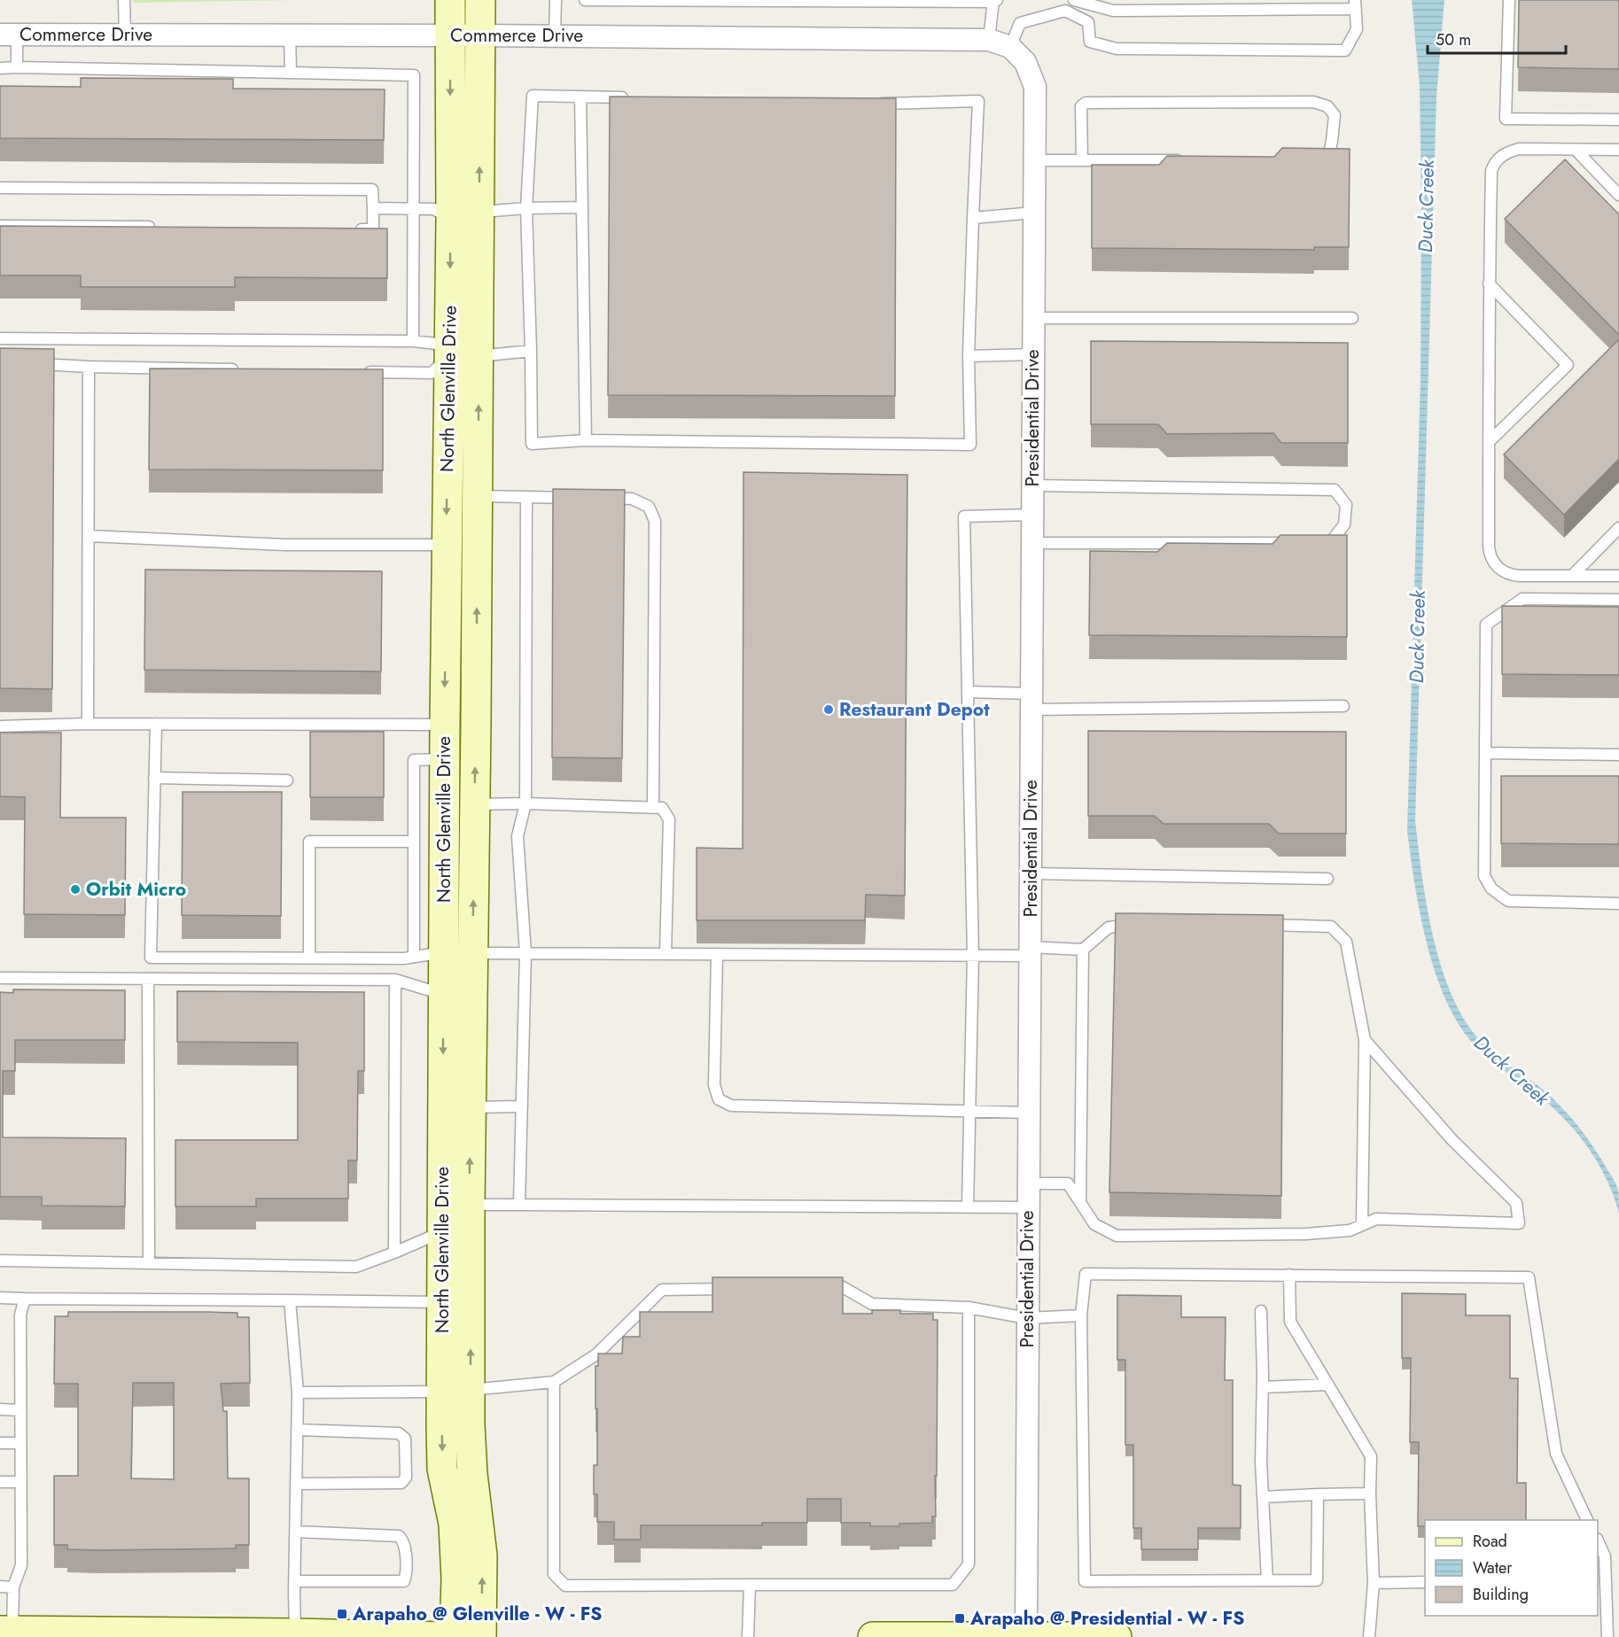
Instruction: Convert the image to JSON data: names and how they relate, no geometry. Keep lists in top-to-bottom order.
{
  "streets": {
    "street": ["Commerce Drive", "North Glenville Drive", "Presidential Drive"]
  },
  "crossings": [
    ["Commerce Drive", "North Glenville Drive"],
    ["Commerce Drive", "Presidential Drive"]
  ],
  "water": ["Duck Creek"],
  "places": {
    "other": ["Restaurant Depot", "Orbit Micro"],
    "transit": ["Arapaho @ Glenville - W - FS", "Arapaho @ Presidential - W - FS"]
  },
  "legend": ["Road", "Water", "Building"],
  "scale_bar": "50 m"
}
